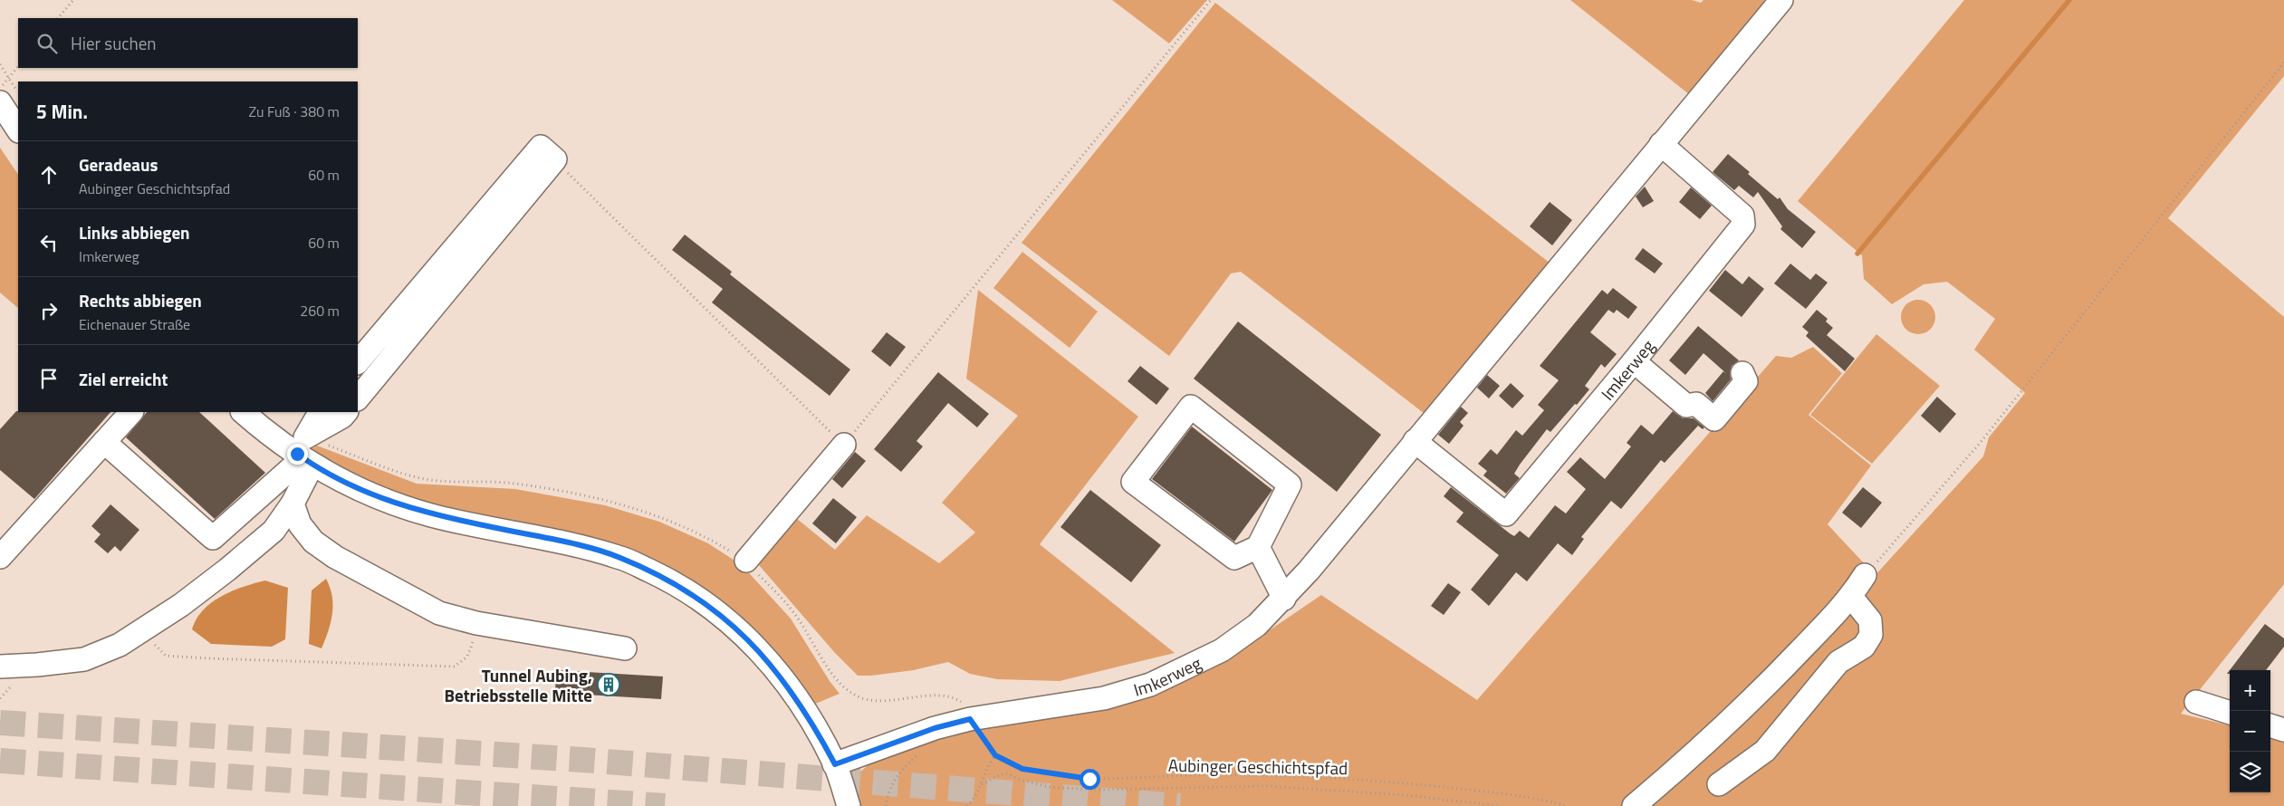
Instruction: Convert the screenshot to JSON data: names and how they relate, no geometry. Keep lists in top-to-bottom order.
{
  "streets": {
    "street": ["Imkerweg"],
    "path": ["Aubinger Geschichtspfad"]
  },
  "crossings": [
    ["Imkerweg", "Aubinger Geschichtspfad"]
  ],
  "places": {
    "building": ["Tunnel Aubing, Betriebsstelle Mitte"]
  },
  "page": {
    "search": "Hier suchen",
    "heading": ["5 Min.", "Zu Fuß · 380 m"],
    "list": [
      ["Geradeaus", "Aubinger Geschichtspfad", "60 m"],
      ["Links abbiegen", "Imkerweg", "60 m"],
      ["Rechts abbiegen", "Eichenauer Straße", "260 m"],
      "Ziel erreicht"
    ],
    "map_buttons": ["+", "−"]
  }
}
